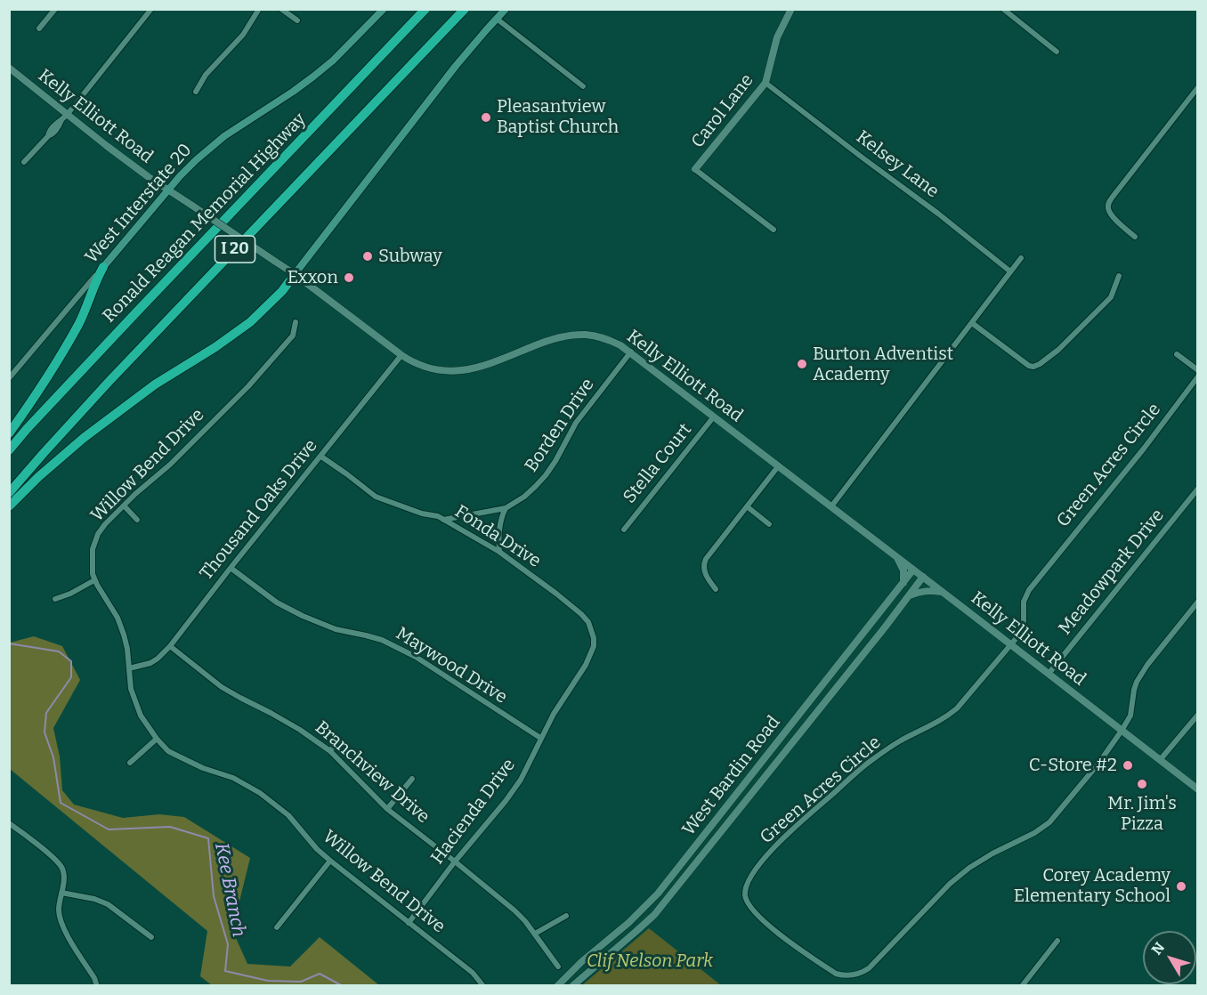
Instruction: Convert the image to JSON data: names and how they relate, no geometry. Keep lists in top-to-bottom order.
{
  "streets": {
    "highway": ["Ronald Reagan Memorial Highway", "I 20"],
    "main road": ["West Interstate 20"],
    "street": [
      "Carol Lane",
      "Kelly Elliott Road",
      "Kelsey Lane",
      "Borden Drive",
      "Stella Court",
      "Willow Bend Drive",
      "Green Acres Circle",
      "Thousand Oaks Drive",
      "Fonda Drive",
      "Meadowpark Drive",
      "Maywood Drive",
      "Branchview Drive",
      "West Bardin Road",
      "Hacienda Drive"
    ]
  },
  "crossings": [
    ["Carol Lane", "Kelsey Lane"],
    ["Kelly Elliott Road", "West Interstate 20"],
    ["Kelly Elliott Road", "Borden Drive"],
    ["Kelly Elliott Road", "Stella Court"],
    ["Kelly Elliott Road", "Green Acres Circle"],
    ["Kelly Elliott Road", "Thousand Oaks Drive"],
    ["Kelly Elliott Road", "Meadowpark Drive"],
    ["Kelly Elliott Road", "West Bardin Road"],
    ["Borden Drive", "Fonda Drive"],
    ["Willow Bend Drive", "Thousand Oaks Drive"],
    ["Willow Bend Drive", "Hacienda Drive"],
    ["Thousand Oaks Drive", "Fonda Drive"],
    ["Thousand Oaks Drive", "Maywood Drive"],
    ["Thousand Oaks Drive", "Branchview Drive"],
    ["Fonda Drive", "Hacienda Drive"],
    ["Maywood Drive", "Hacienda Drive"],
    ["Branchview Drive", "Hacienda Drive"]
  ],
  "water": ["Kee Branch"],
  "parks": ["Clif Nelson Park"],
  "places": [
    "Pleasantview Baptist Church",
    "Subway",
    "Exxon",
    "Burton Adventist Academy",
    "C-Store #2",
    "Mr. Jim's Pizza",
    "Corey Academy Elementary School"
  ],
  "north": "top left"
}
